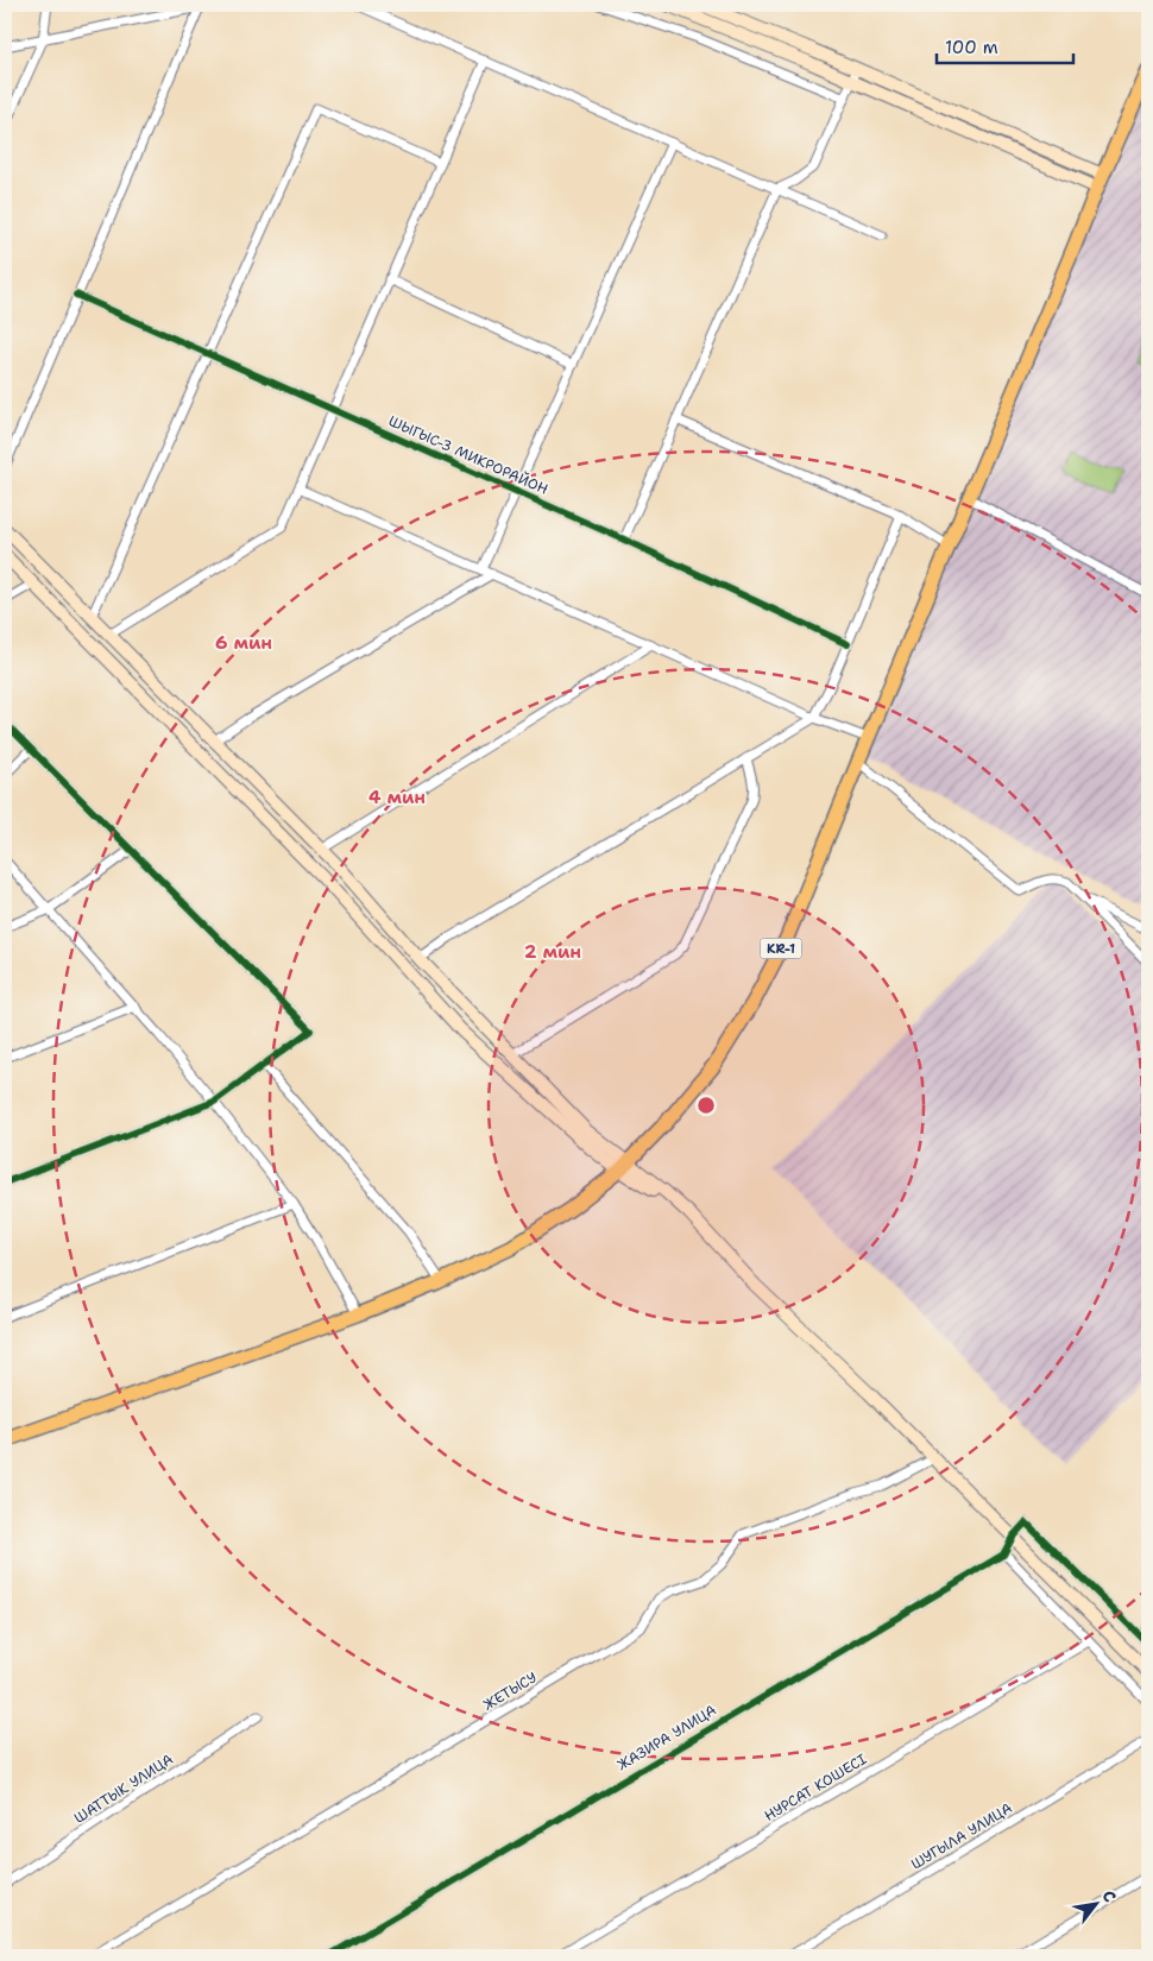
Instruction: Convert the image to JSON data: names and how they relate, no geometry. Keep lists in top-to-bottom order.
{
  "streets": {
    "main road": ["KR-1"],
    "street": [
      "ШЫГЫС-3 МИКРОРАЙОН",
      "ЖЕТЫСУ",
      "ЖАЗИРА УЛИЦА",
      "НУРСАТ КОШЕСI",
      "ШАТТЫК УЛИЦА",
      "ШУГЫЛА УЛИЦА"
    ]
  },
  "scale_bar": "100 m",
  "north": "top right",
  "rings": ["6 мин", "4 мин", "2 мин"]
}
